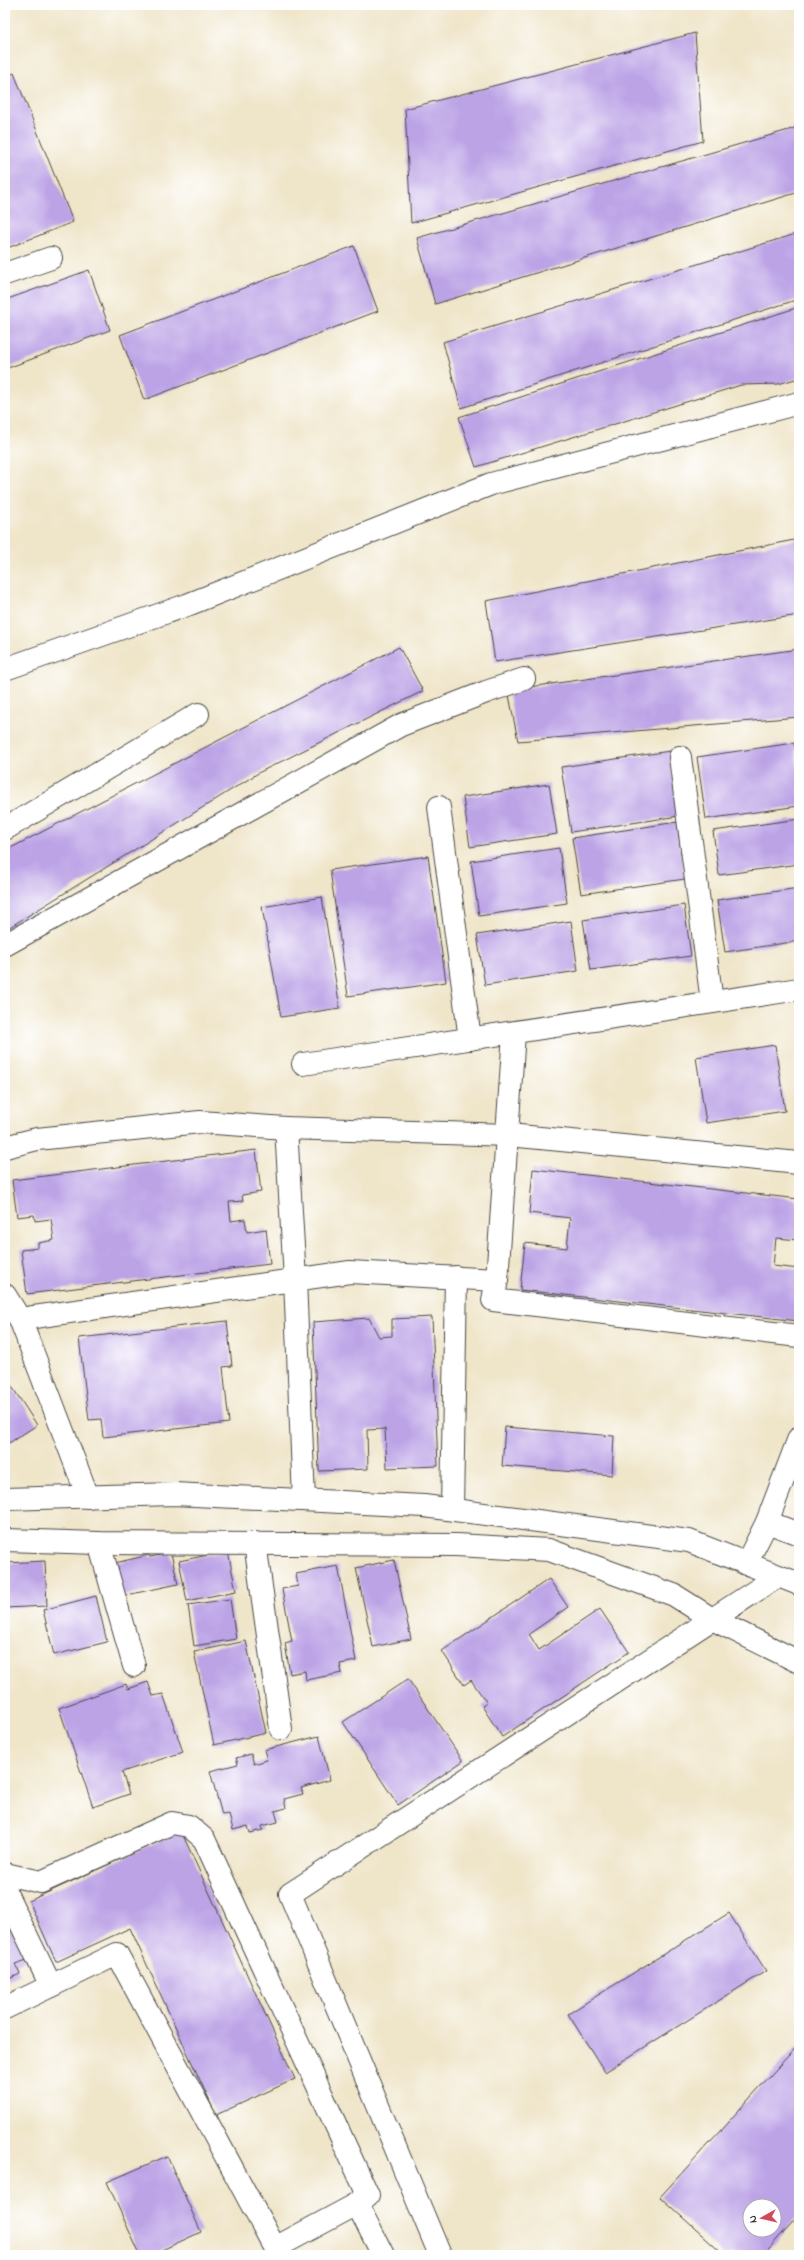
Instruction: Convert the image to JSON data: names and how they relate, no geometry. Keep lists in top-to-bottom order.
{
  "north": "left"
}
